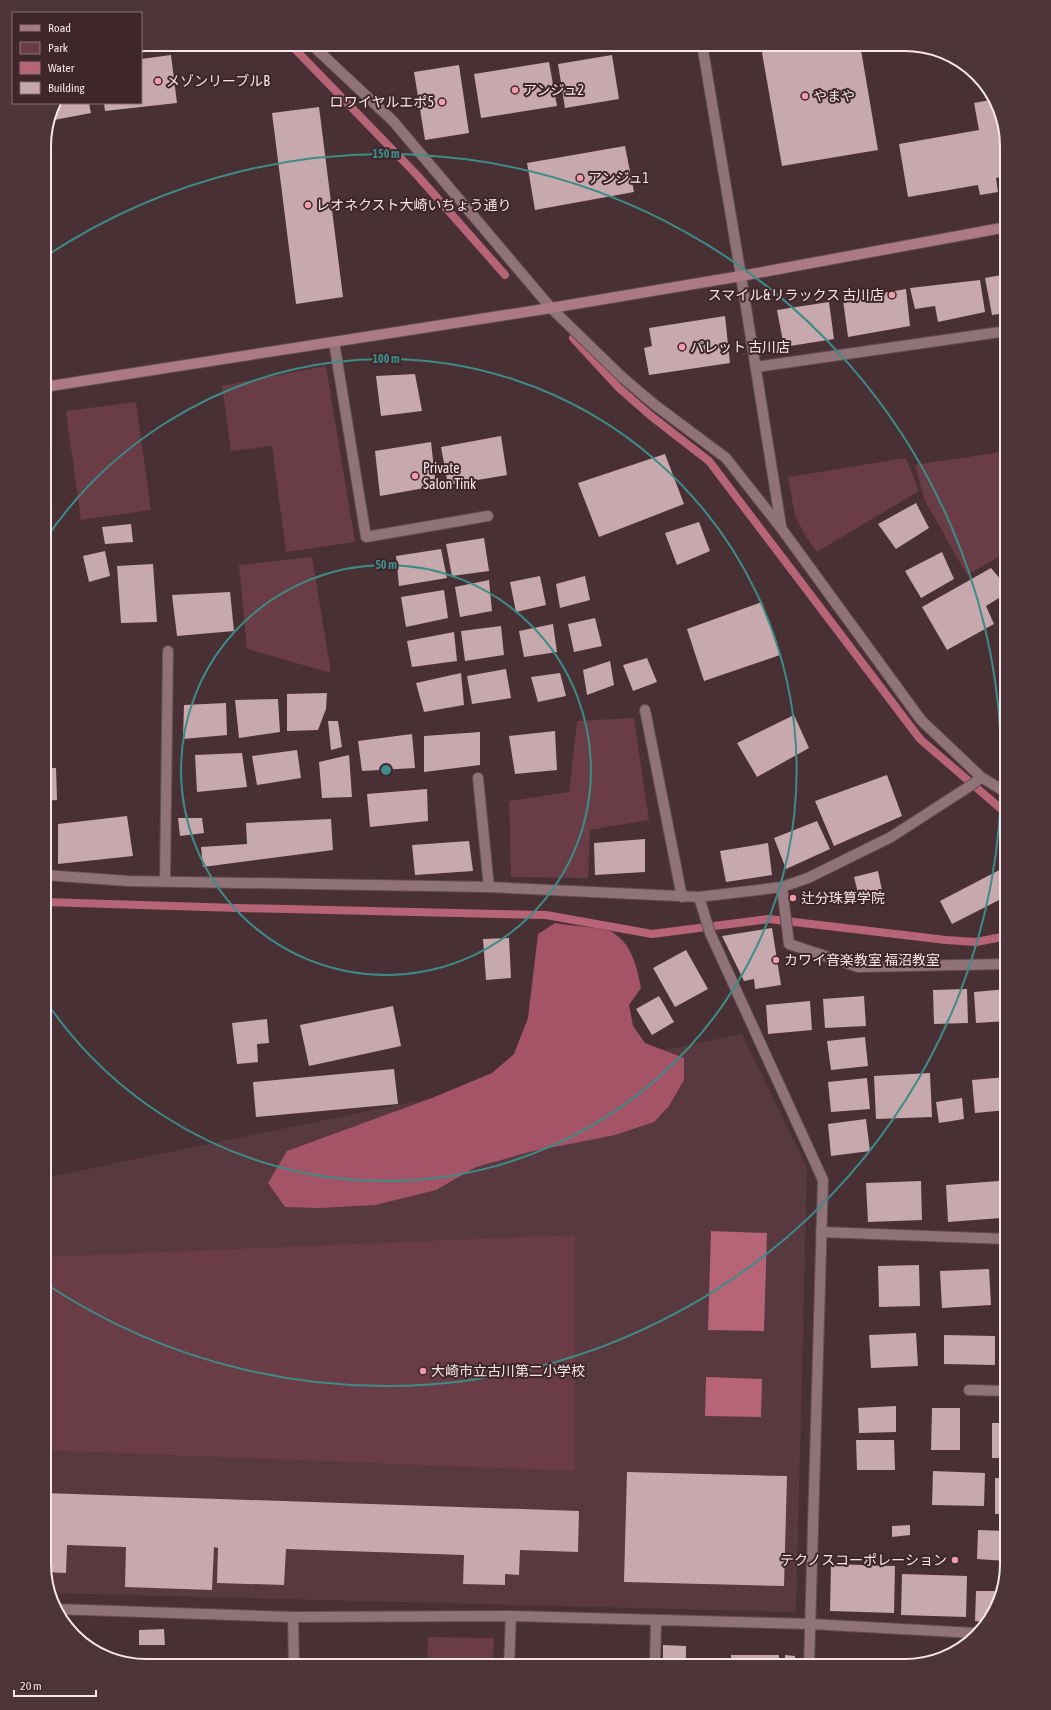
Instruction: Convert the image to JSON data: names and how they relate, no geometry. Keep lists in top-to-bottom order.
{
  "places": [
    "メゾンリーブルB",
    "アンジュ2",
    "やまや",
    "ロワイヤルエポ5",
    "アンジュ1",
    "レオネクスト大崎いちょう通り",
    "スマイル&リラックス 古川店",
    "パレット 古川店",
    "Private Salon Tink",
    "辻分珠算学院",
    "カワイ音楽教室 福沼教室",
    "大崎市立古川第二小学校",
    "テクノスコーポレーション"
  ],
  "legend": [
    "Road",
    "Park",
    "Water",
    "Building"
  ],
  "scale_bar": "20 m",
  "rings": ["150 m", "100 m", "50 m"]
}
